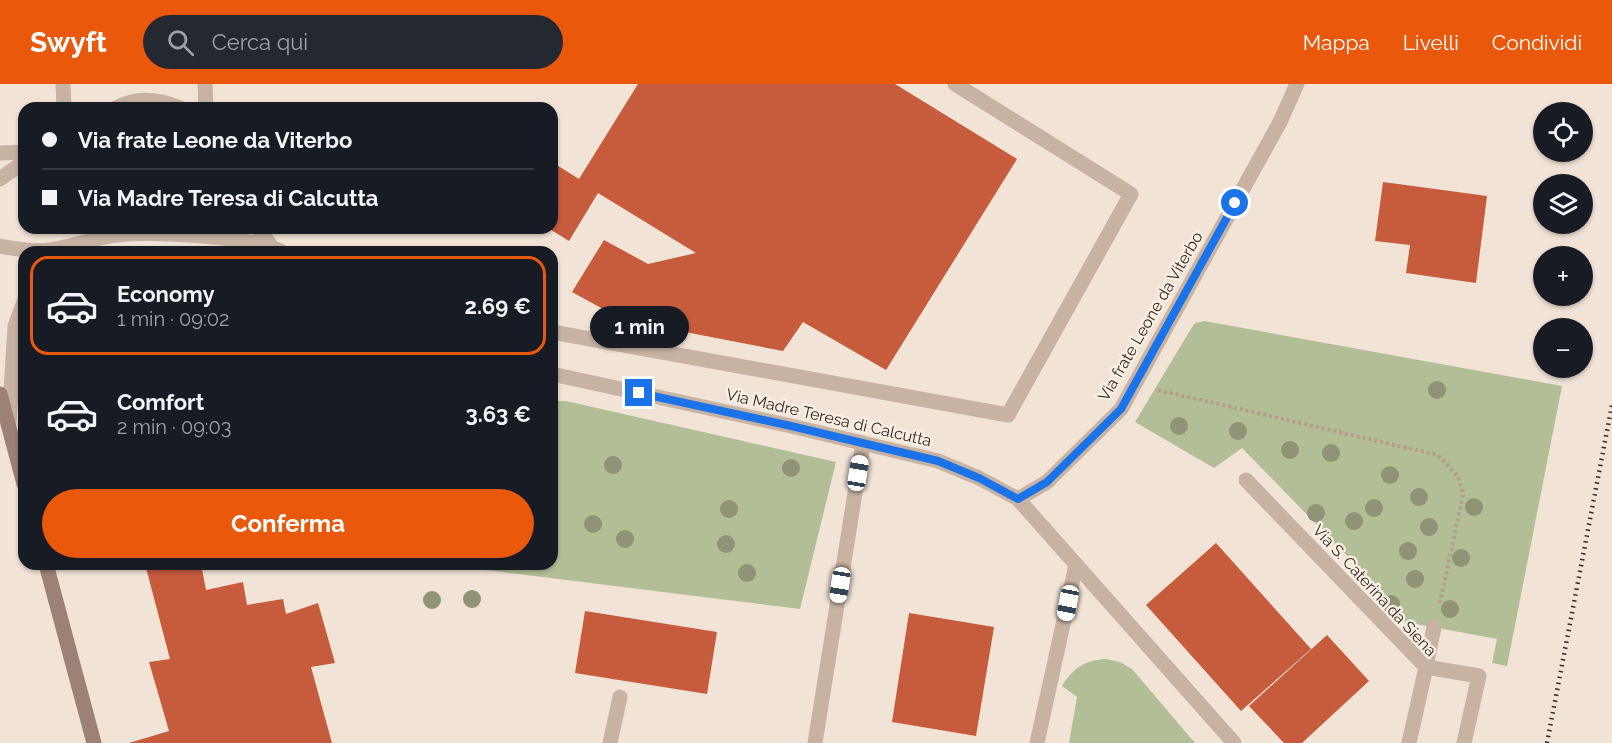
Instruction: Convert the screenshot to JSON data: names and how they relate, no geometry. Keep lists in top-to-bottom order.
{
  "streets": {
    "street": ["Via frate Leone da Viterbo", "Via Madre Teresa di Calcutta", "Via S. Caterina da Siena"]
  },
  "crossings": [
    ["Via frate Leone da Viterbo", "Via Madre Teresa di Calcutta"]
  ],
  "page": {
    "header": "Swyft",
    "search": "Cerca qui",
    "nav": ["Mappa", "Livelli", "Condividi"],
    "map_buttons": ["+", "−"],
    "banner": ["Via frate Leone da Viterbo", "Via Madre Teresa di Calcutta"],
    "list": [
      {
        "name": "Economy",
        "note": "1 min · 09:02",
        "value": "2.69 €"
      },
      {
        "name": "Comfort",
        "note": "2 min · 09:03",
        "value": "3.63 €"
      }
    ],
    "bubble": "1 min",
    "buttons": "Conferma"
  }
}
